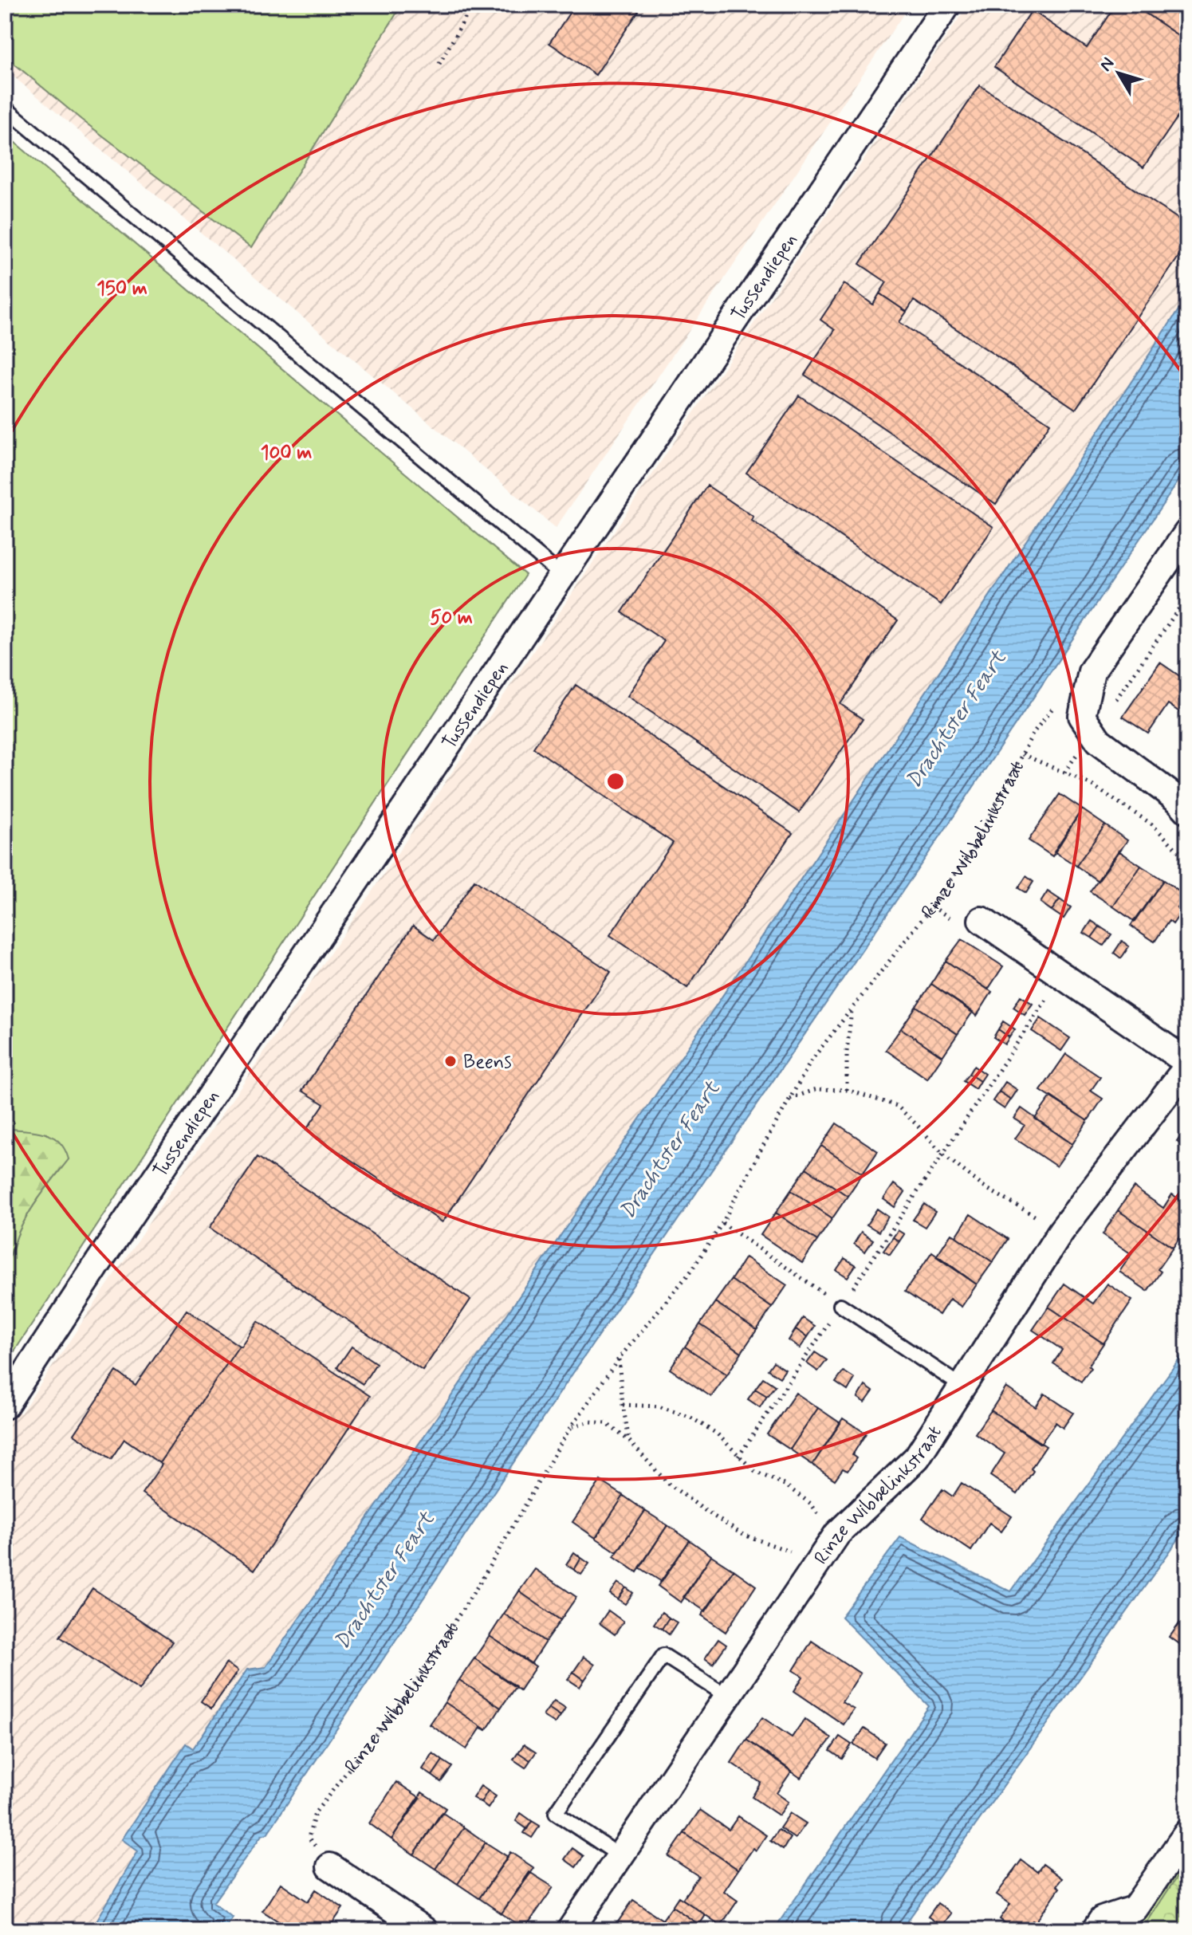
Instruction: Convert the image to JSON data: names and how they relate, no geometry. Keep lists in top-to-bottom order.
{
  "streets": {
    "street": ["Tussendiepen", "Rinze Wibbelinkstraat"]
  },
  "water": ["Drachtster Feart"],
  "places": ["Beens"],
  "north": "top left",
  "rings": ["150 m", "100 m", "50 m"]
}
